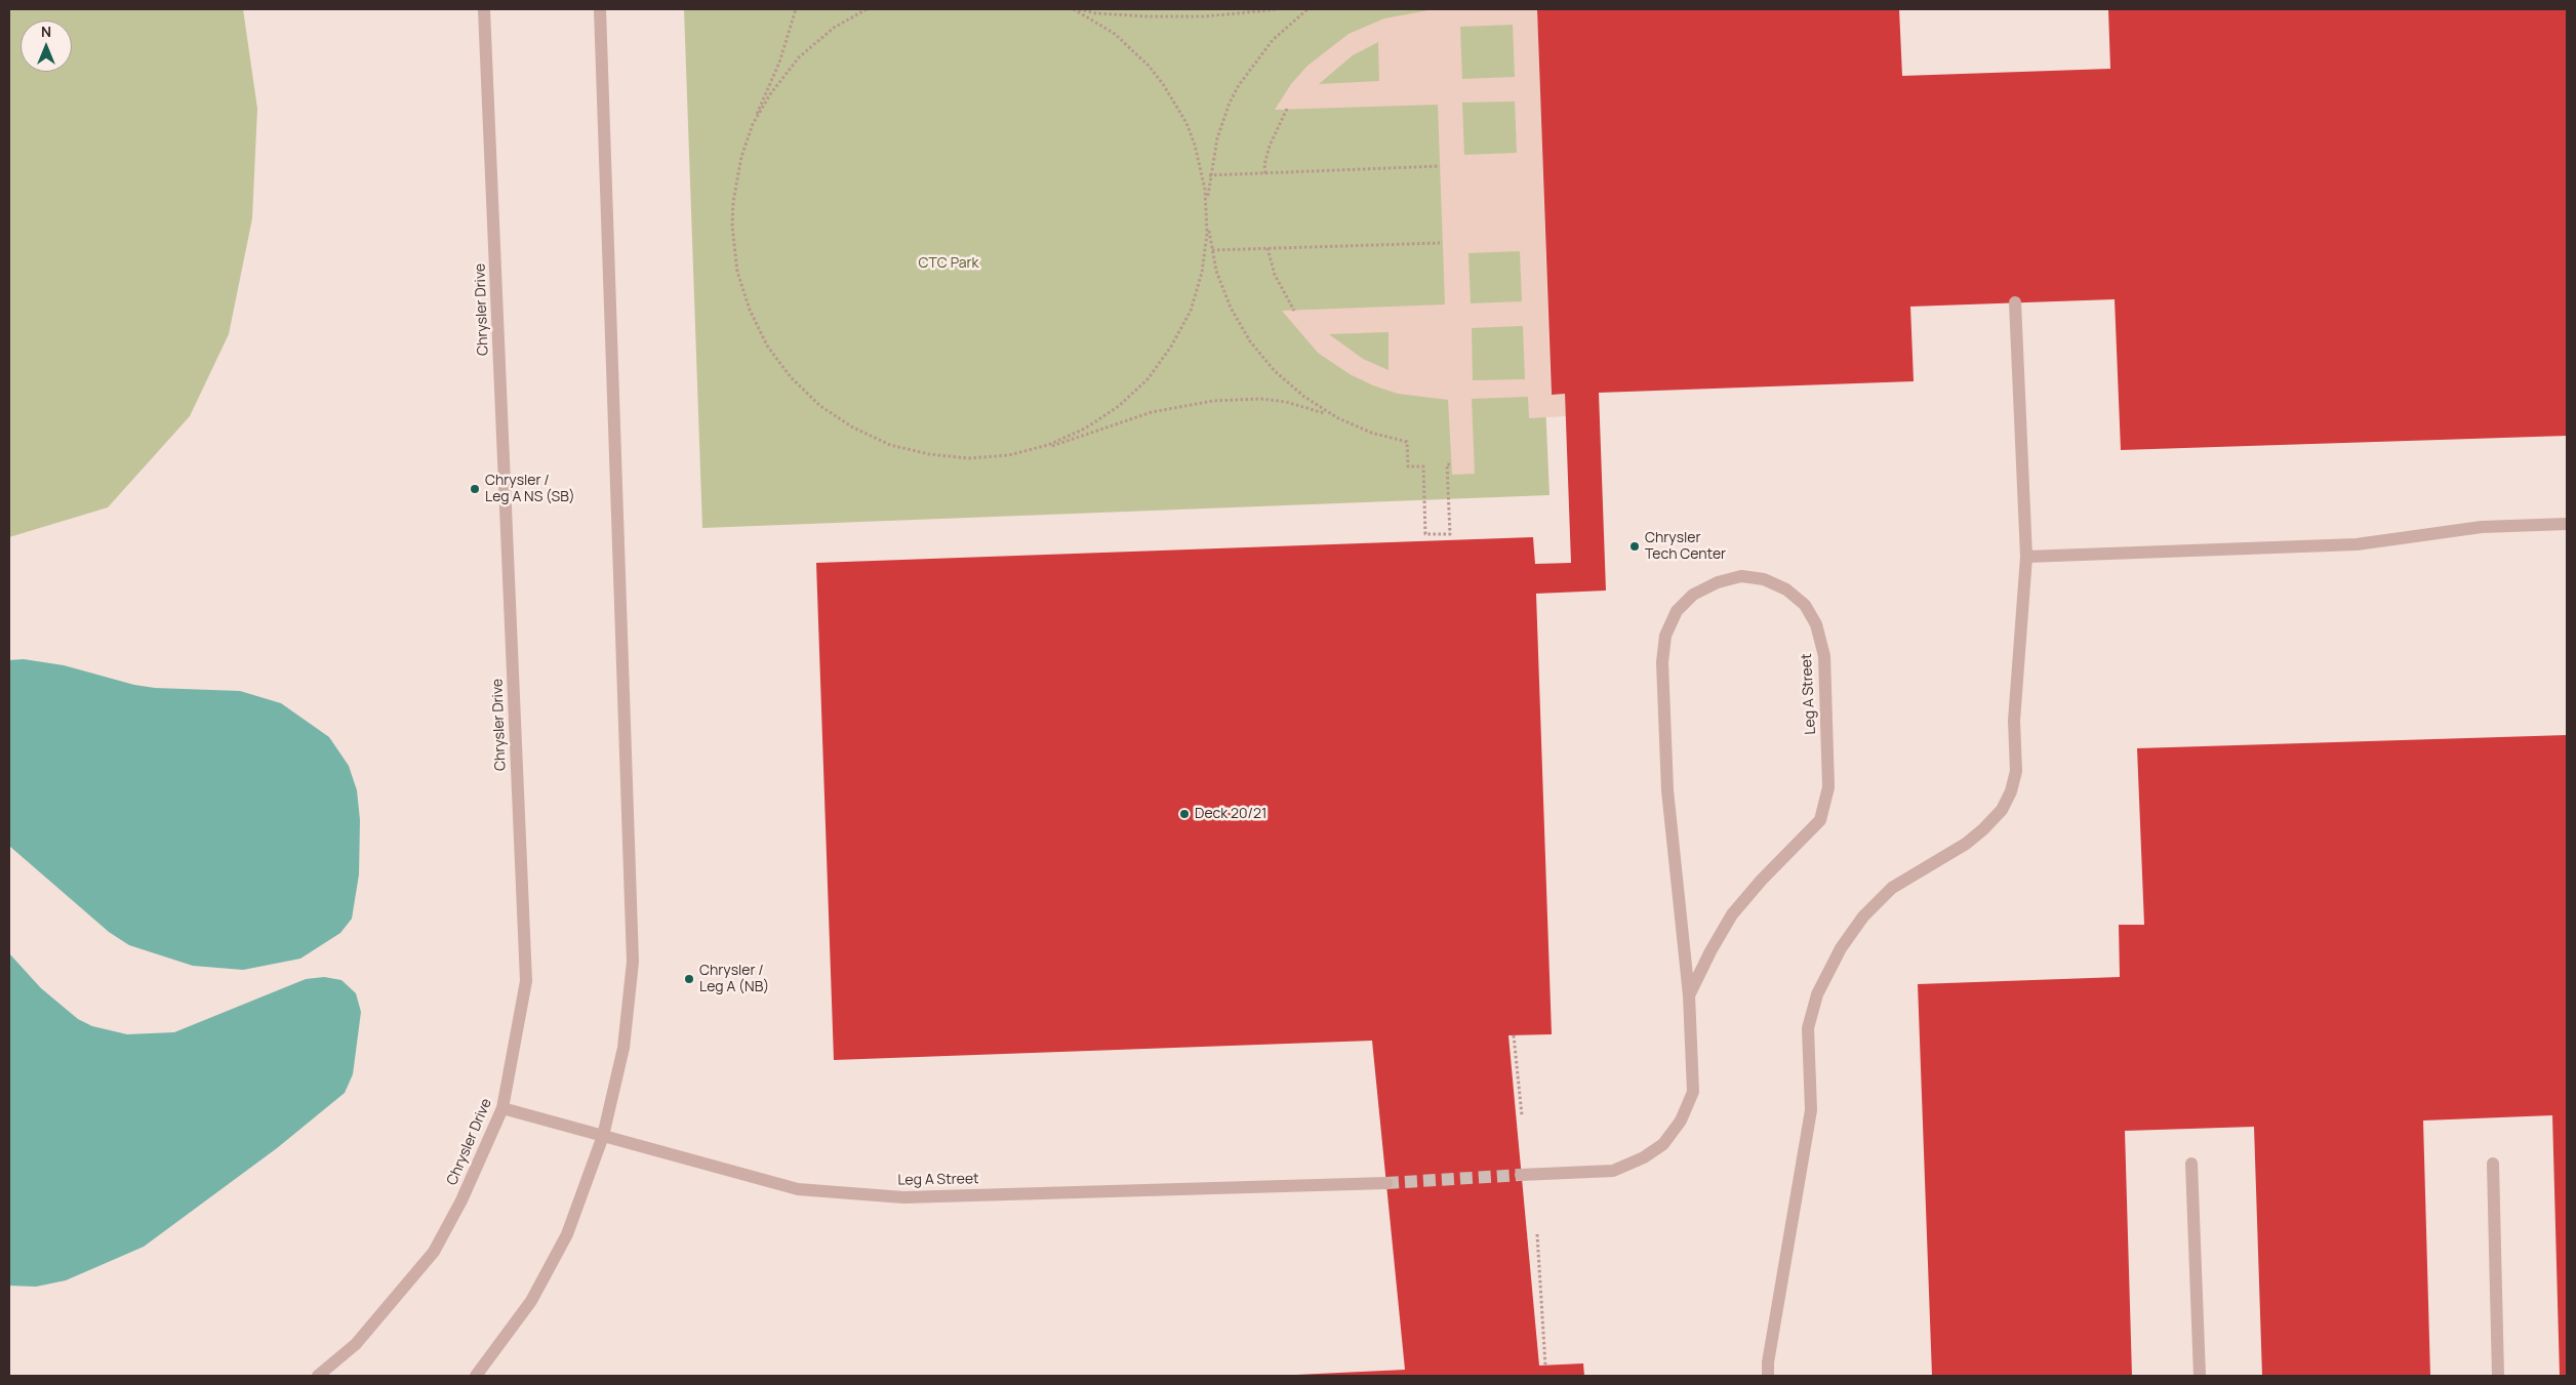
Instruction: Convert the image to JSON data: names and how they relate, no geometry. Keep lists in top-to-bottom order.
{
  "streets": {
    "street": ["Chrysler Drive", "Leg A Street"]
  },
  "crossings": [
    ["Chrysler Drive", "Leg A Street"]
  ],
  "parks": ["CTC Park"],
  "places": [
    "Chrysler / Leg A NS (SB)",
    "Chrysler Tech Center",
    "Deck 20/21",
    "Chrysler / Leg A (NB)"
  ],
  "north": "top"
}
